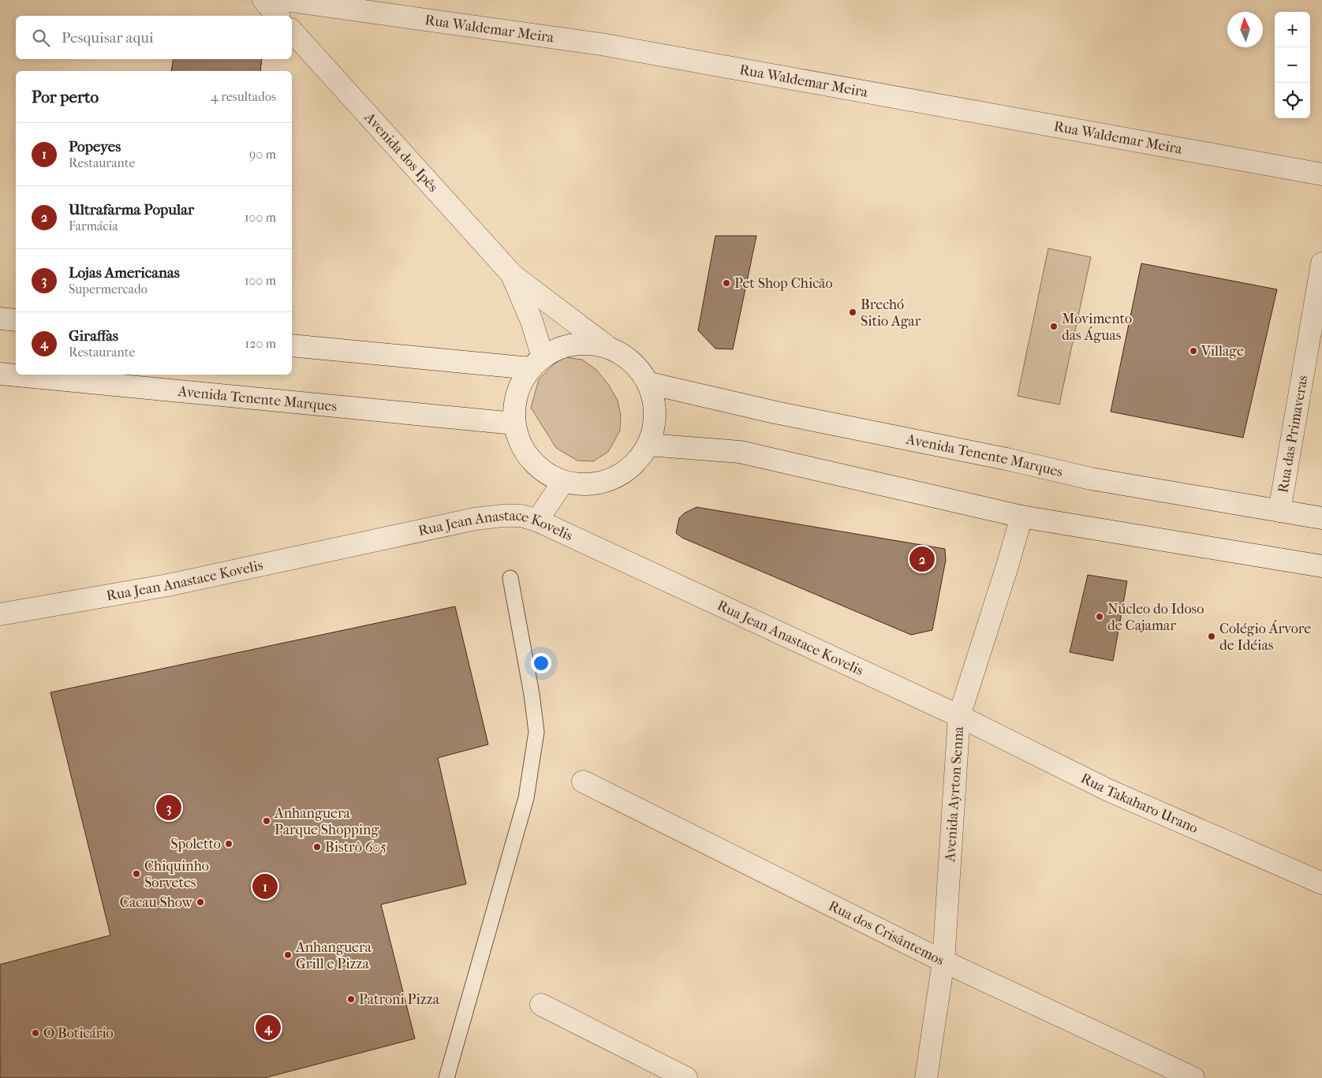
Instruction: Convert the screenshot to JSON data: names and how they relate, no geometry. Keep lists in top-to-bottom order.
{
  "streets": {
    "street": [
      "Rua Waldemar Meira",
      "Avenida dos Ipês",
      "Avenida Tenente Marques",
      "Rua das Primaveras",
      "Rua Jean Anastace Kovelis",
      "Avenida Ayrton Senna",
      "Rua Takaharo Urano",
      "Rua dos Crisântemos"
    ]
  },
  "crossings": [
    ["Avenida Tenente Marques", "Rua das Primaveras"],
    ["Rua Jean Anastace Kovelis", "Avenida Ayrton Senna"],
    ["Rua Jean Anastace Kovelis", "Rua Takaharo Urano"],
    ["Avenida Ayrton Senna", "Rua Takaharo Urano"],
    ["Avenida Ayrton Senna", "Rua dos Crisântemos"]
  ],
  "places": [
    "Pet Shop Chicão",
    "Brechó Sitio Agar",
    "Movimento das Águas",
    "Village",
    "Núcleo do Idoso de Cajamar",
    "Colégio Árvore de Idéias",
    "Anhanguera Parque Shopping",
    "Spoletto",
    "Bistrô 605",
    "Chiquinho Sorvetes",
    "Cacau Show",
    "Anhanguera Grill e Pizza",
    "Patroni Pizza",
    "O Boticário"
  ],
  "north": "top",
  "page": {
    "map_buttons": ["+", "−"],
    "search": "Pesquisar aqui",
    "heading": ["Por perto", "4 resultados"],
    "list": [
      {
        "mark": "1",
        "name": "Popeyes",
        "note": "Restaurante",
        "value": "90 m"
      },
      {
        "mark": "2",
        "name": "Ultrafarma Popular",
        "note": "Farmácia",
        "value": "100 m"
      },
      {
        "mark": "3",
        "name": "Lojas Americanas",
        "note": "Supermercado",
        "value": "100 m"
      },
      {
        "mark": "4",
        "name": "Giraffas",
        "note": "Restaurante",
        "value": "120 m"
      }
    ],
    "pins": [
      "2",
      "3",
      "1",
      "4"
    ]
  }
}
